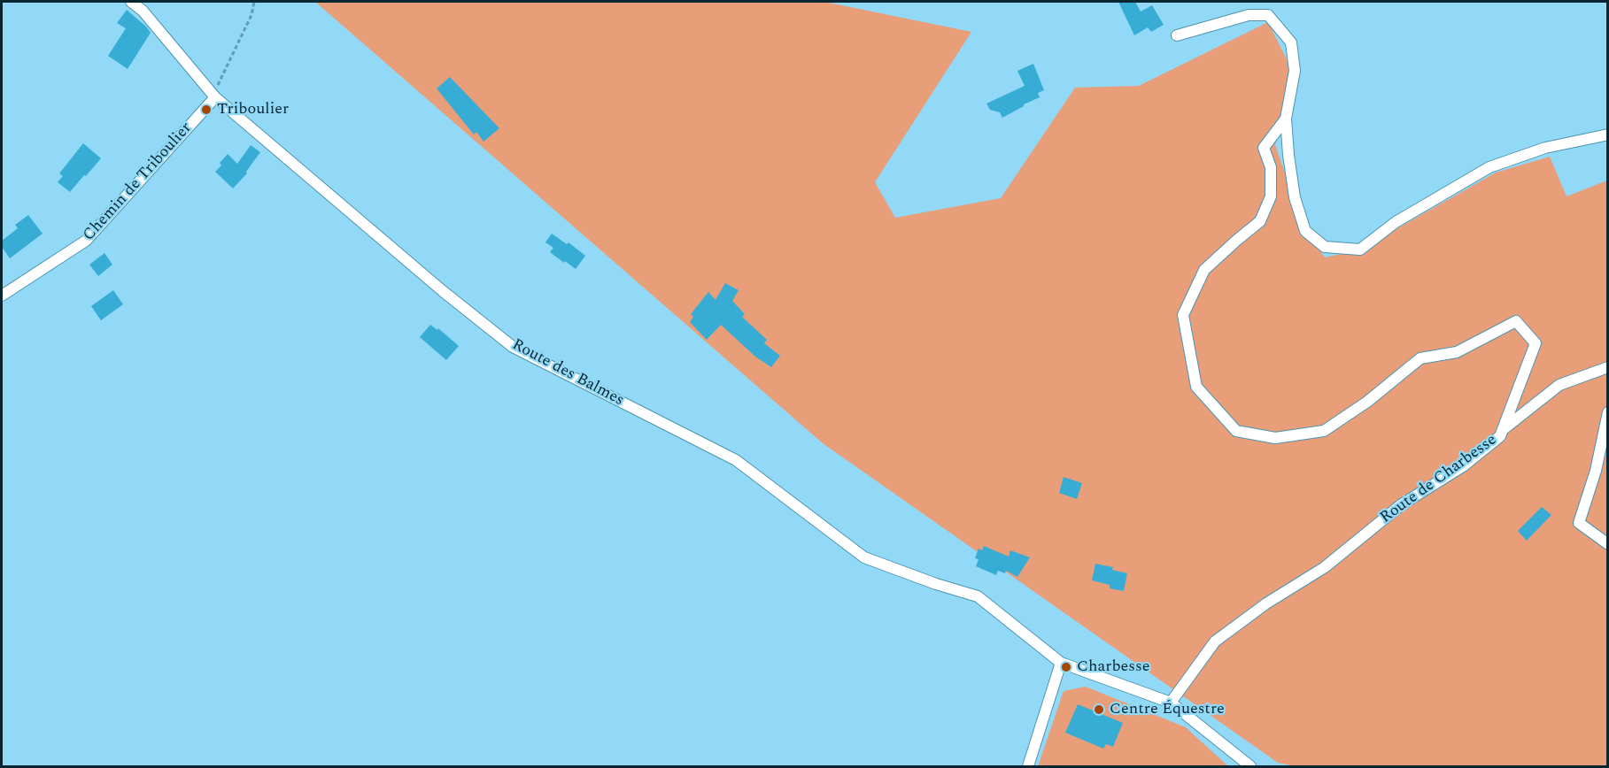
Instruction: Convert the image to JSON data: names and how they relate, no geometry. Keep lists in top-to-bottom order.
{
  "streets": {
    "street": ["Chemin de Triboulier", "Route des Balmes", "Route de Charbesse"]
  },
  "crossings": [
    ["Chemin de Triboulier", "Route des Balmes"],
    ["Route des Balmes", "Route de Charbesse"]
  ],
  "places": ["Triboulier", "Charbesse", "Centre Équestre"]
}
